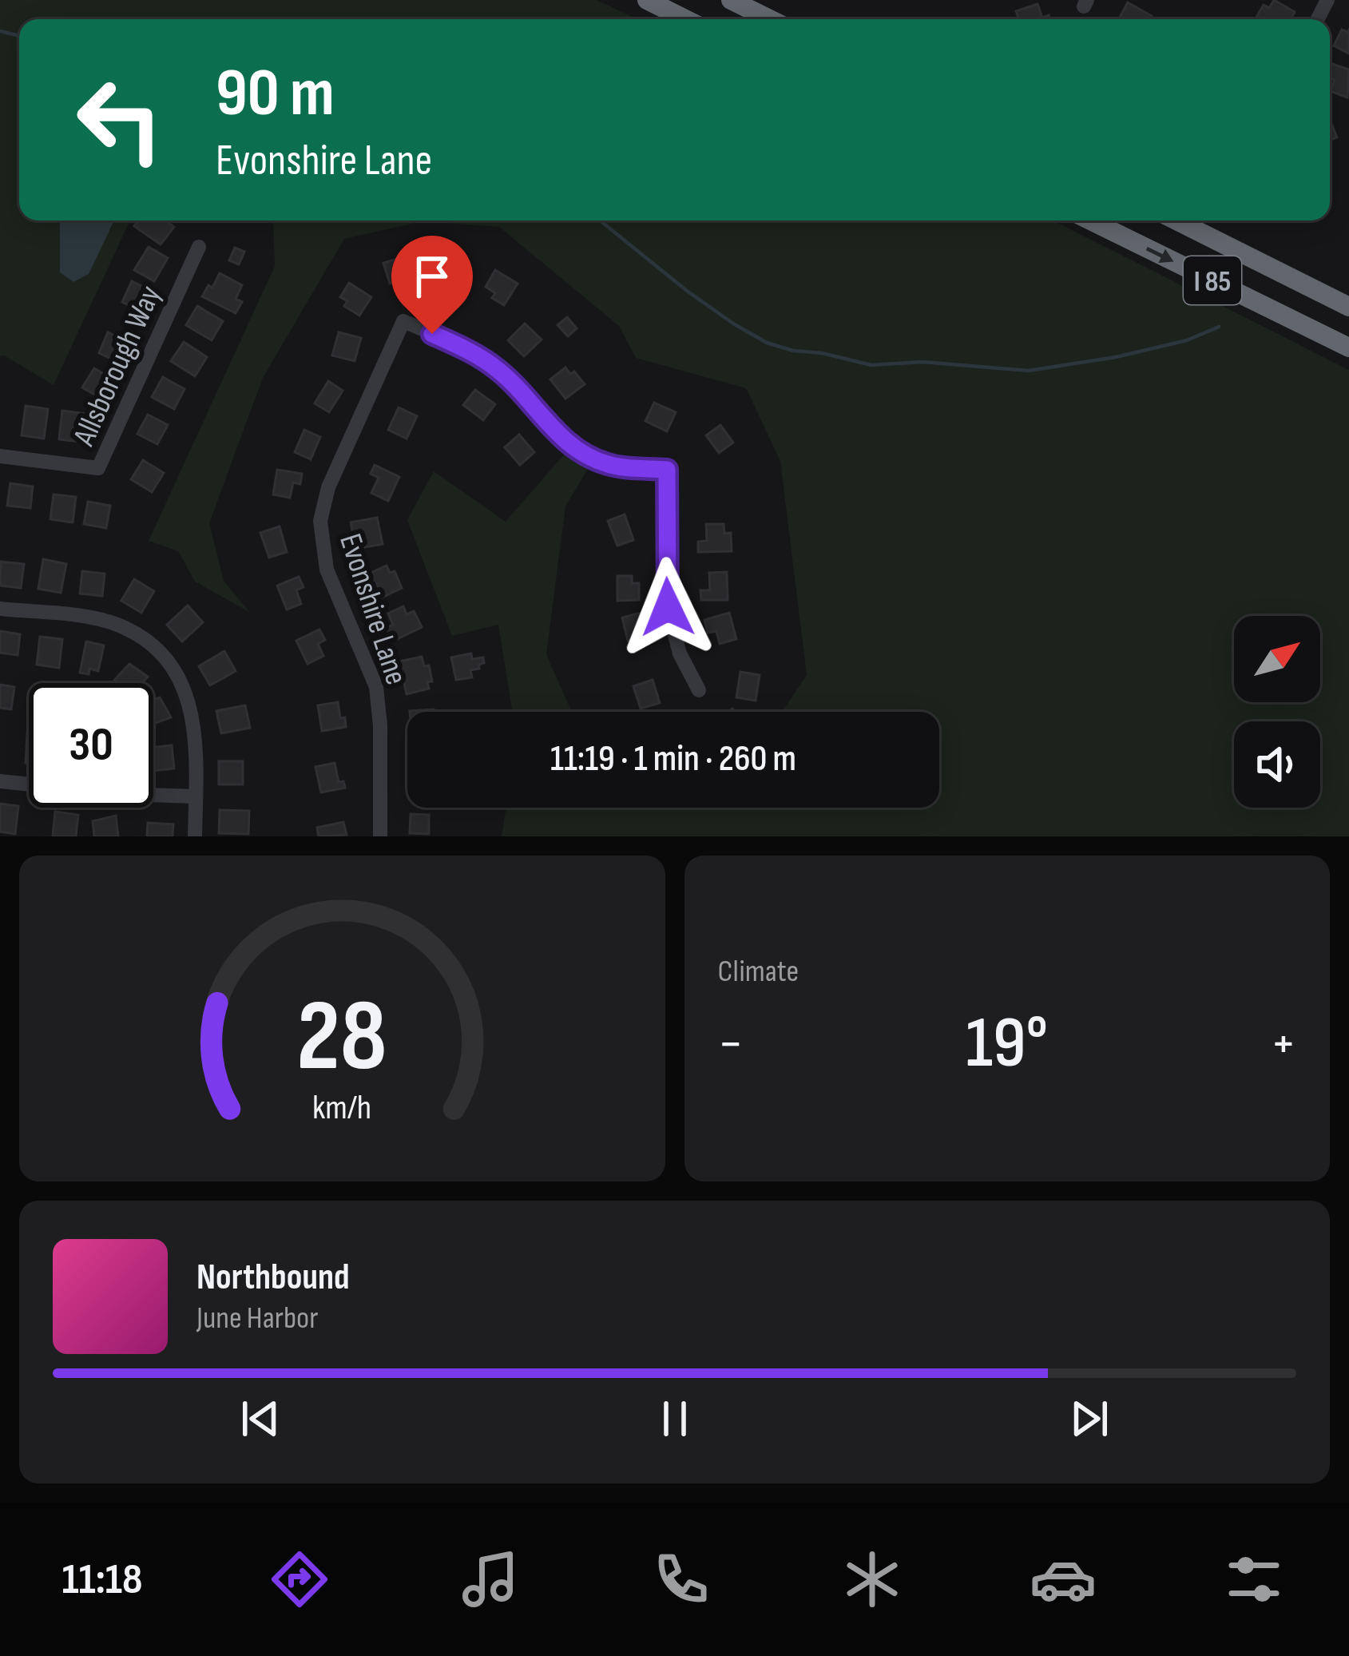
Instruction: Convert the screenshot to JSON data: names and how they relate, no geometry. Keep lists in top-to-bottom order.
{
  "streets": {
    "highway": ["I 85"],
    "street": ["Allsborough Way", "Evonshire Lane"]
  },
  "north": "top right",
  "page": {
    "turn": ["90 m", "Evonshire Lane"],
    "limit": "30",
    "trip": "11:19 · 1 min · 260 m",
    "tile": "Climate",
    "heat": ["−", "19°", "+"],
    "song": ["Northbound", "June Harbor"],
    "tabs": "11:18",
    "gauge": ["28", "km/h"]
  }
}
